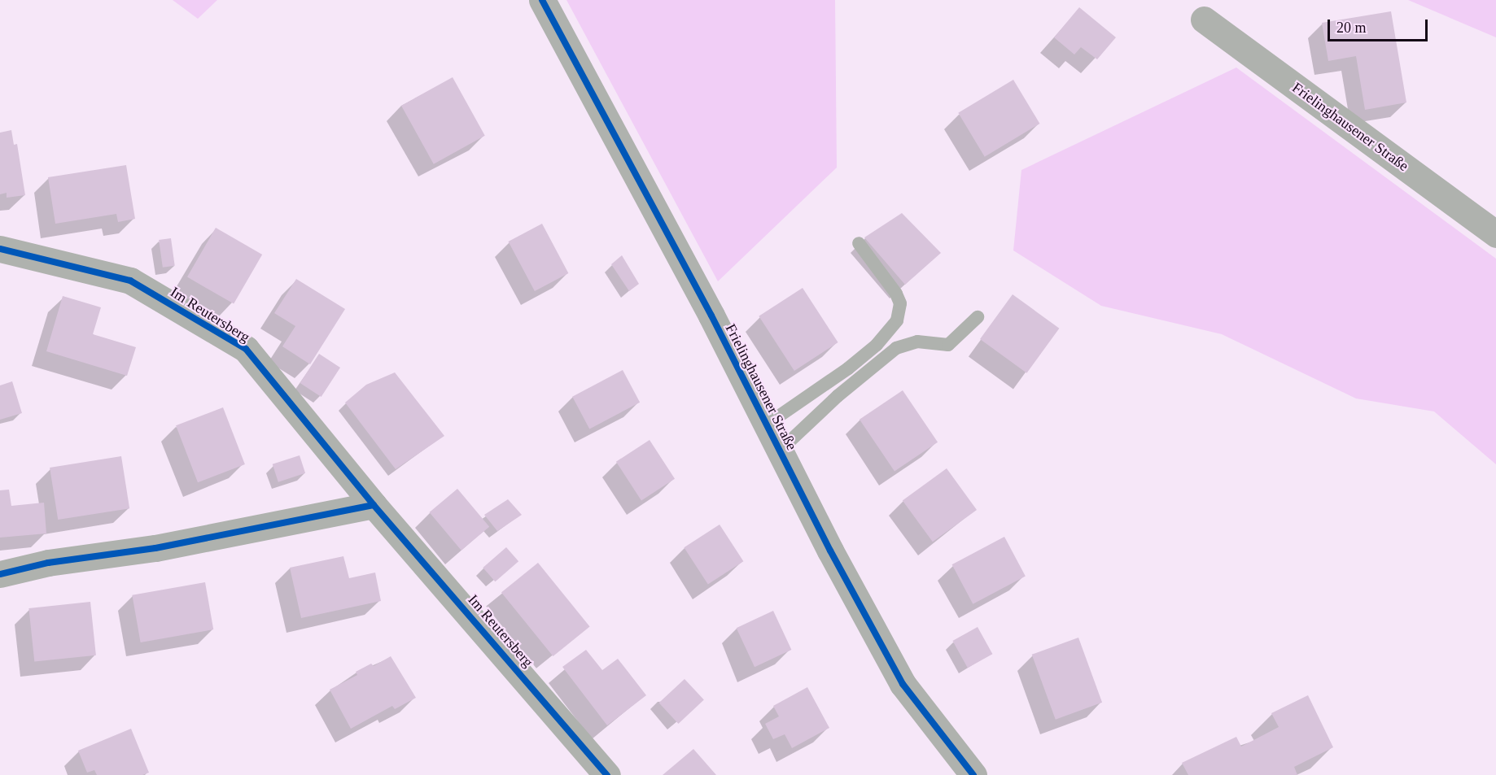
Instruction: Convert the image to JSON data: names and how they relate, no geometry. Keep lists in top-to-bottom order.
{
  "streets": {
    "street": ["Frielinghausener Straße", "Im Reutersberg"]
  },
  "scale_bar": "20 m"
}
